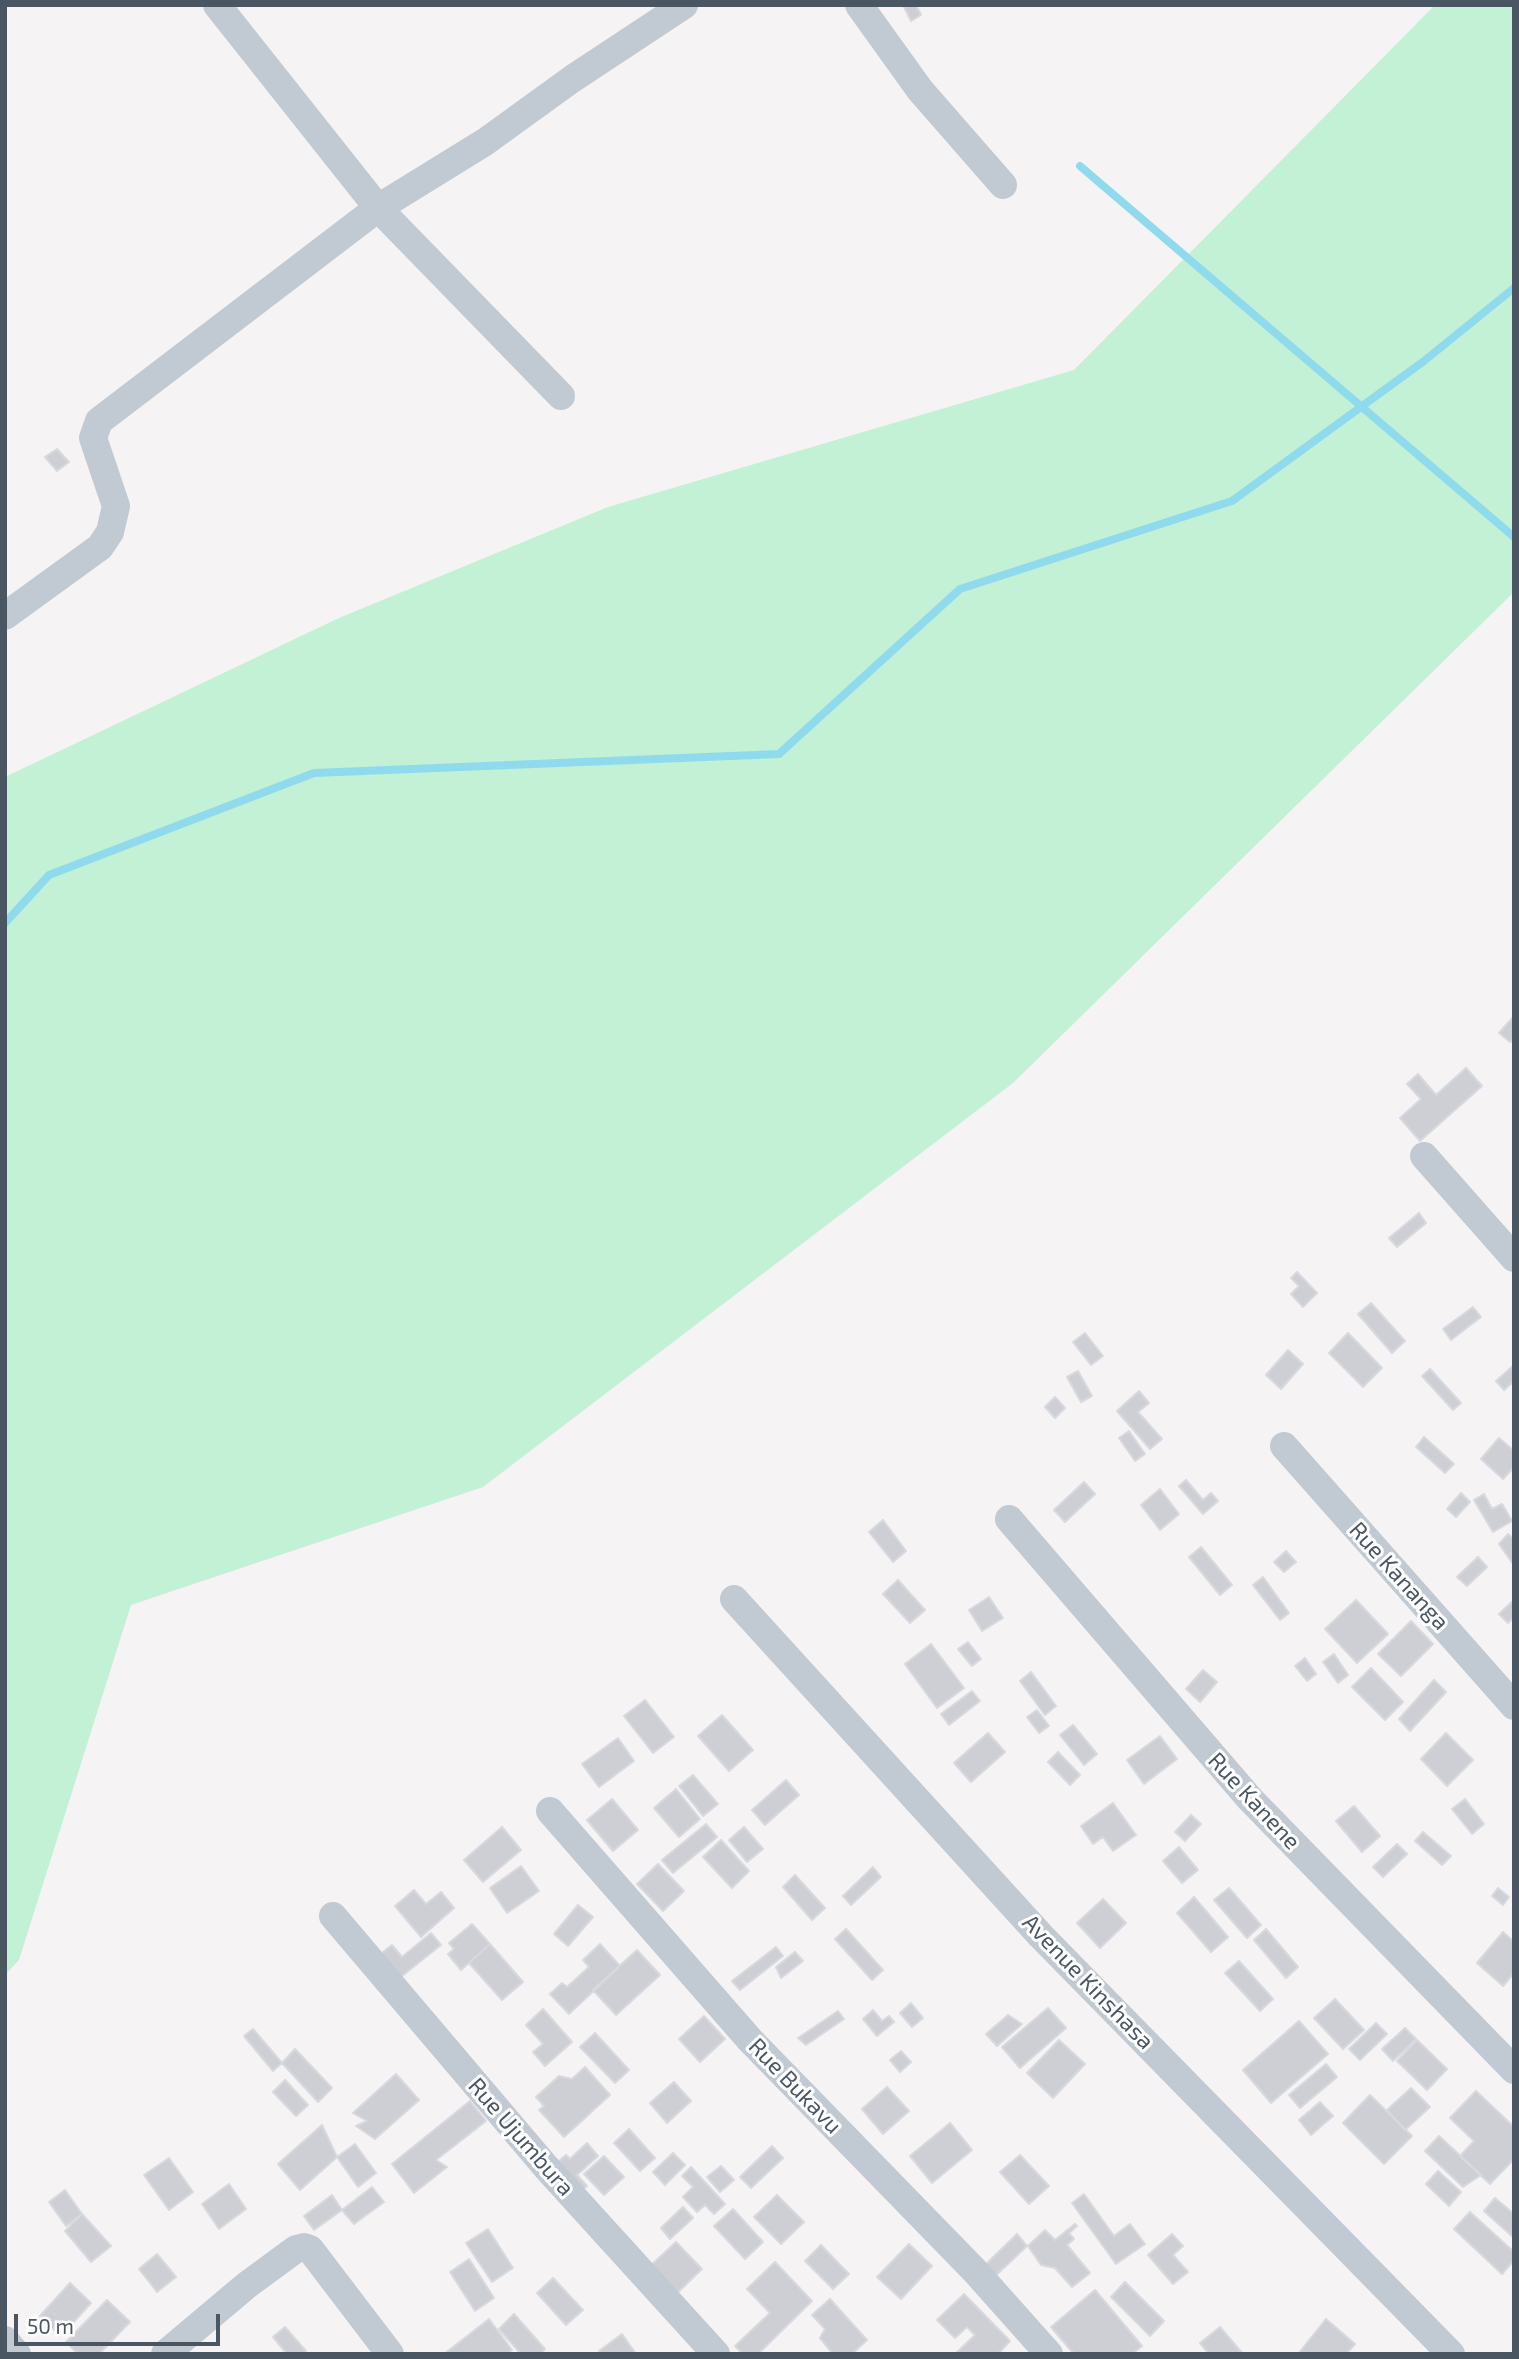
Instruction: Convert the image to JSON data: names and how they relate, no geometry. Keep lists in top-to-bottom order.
{
  "streets": {
    "street": [
      "Rue Kananga",
      "Rue Kanene",
      "Avenue Kinshasa",
      "Rue Bukavu",
      "Rue Ujumbura"
    ]
  },
  "scale_bar": "50 m"
}
